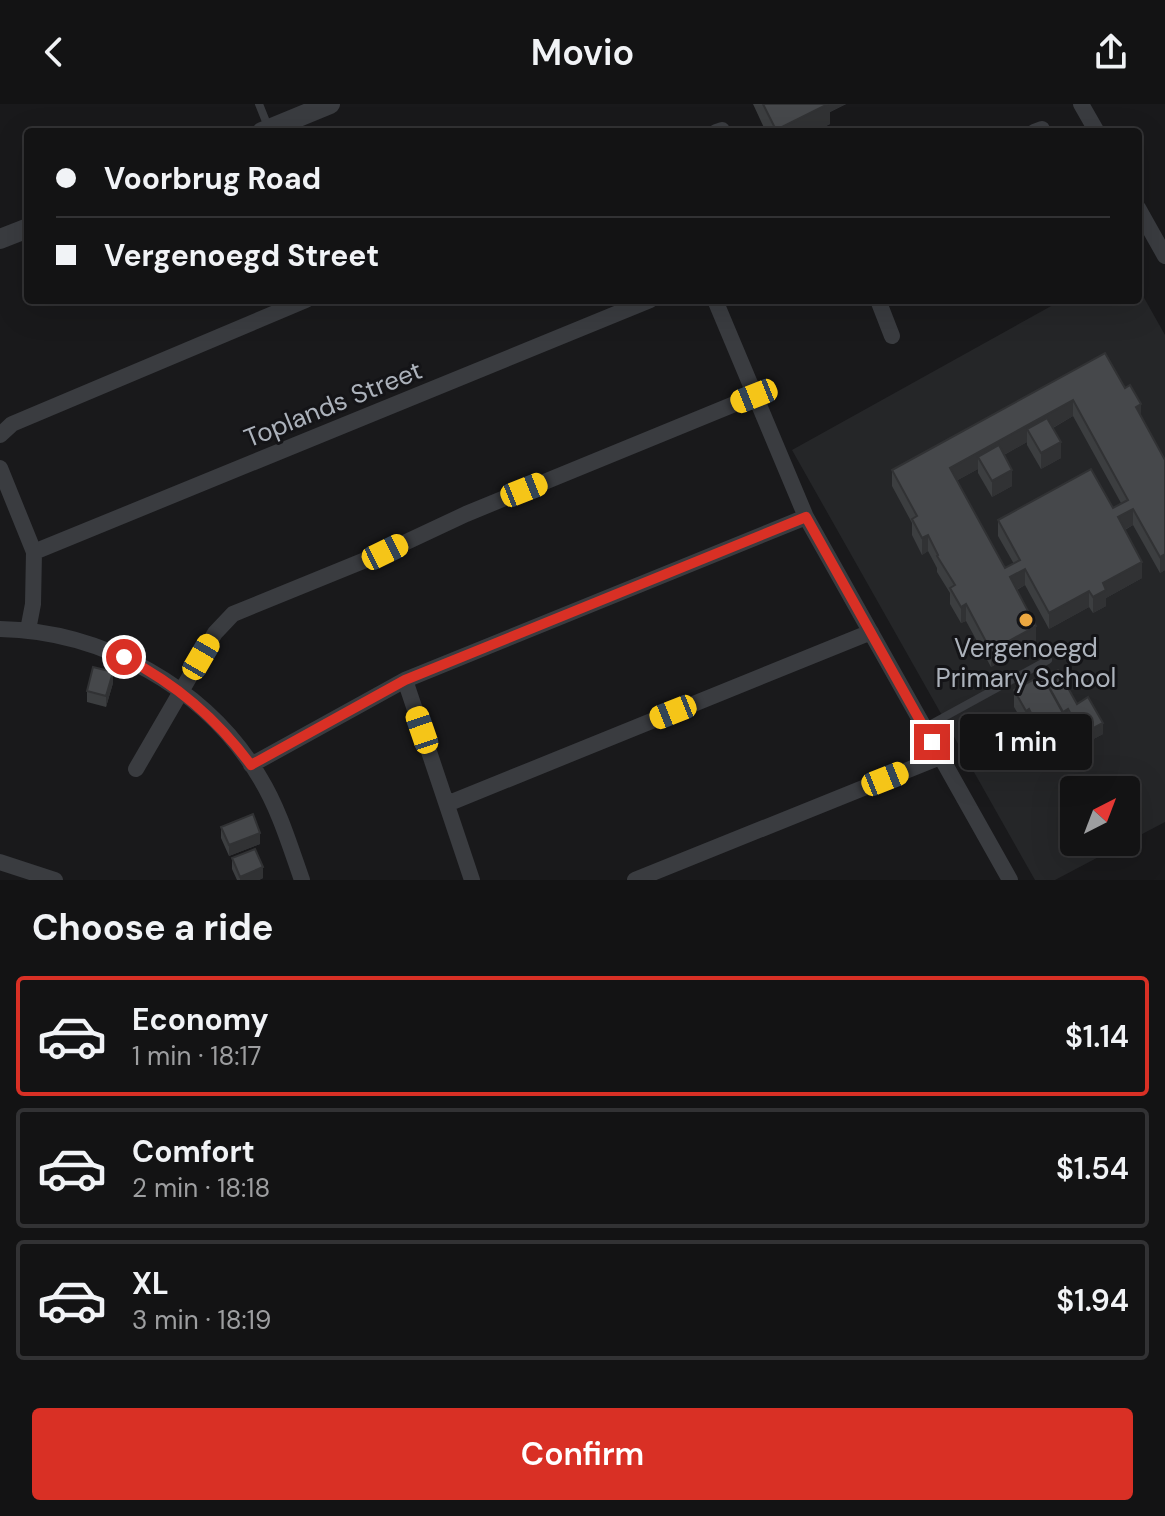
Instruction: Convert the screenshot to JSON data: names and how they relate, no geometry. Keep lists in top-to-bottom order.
{
  "streets": {
    "street": ["Toplands Street"]
  },
  "places": ["Vergenoegd Primary School"],
  "north": "top right",
  "page": {
    "header": "Movio",
    "banner": ["Voorbrug Road", "Vergenoegd Street"],
    "bubble": "1 min",
    "heading": "Choose a ride",
    "list": [
      {
        "name": "Economy",
        "note": "1 min · 18:17",
        "value": "$1.14"
      },
      {
        "name": "Comfort",
        "note": "2 min · 18:18",
        "value": "$1.54"
      },
      {
        "name": "XL",
        "note": "3 min · 18:19",
        "value": "$1.94"
      }
    ],
    "buttons": "Confirm"
  }
}
